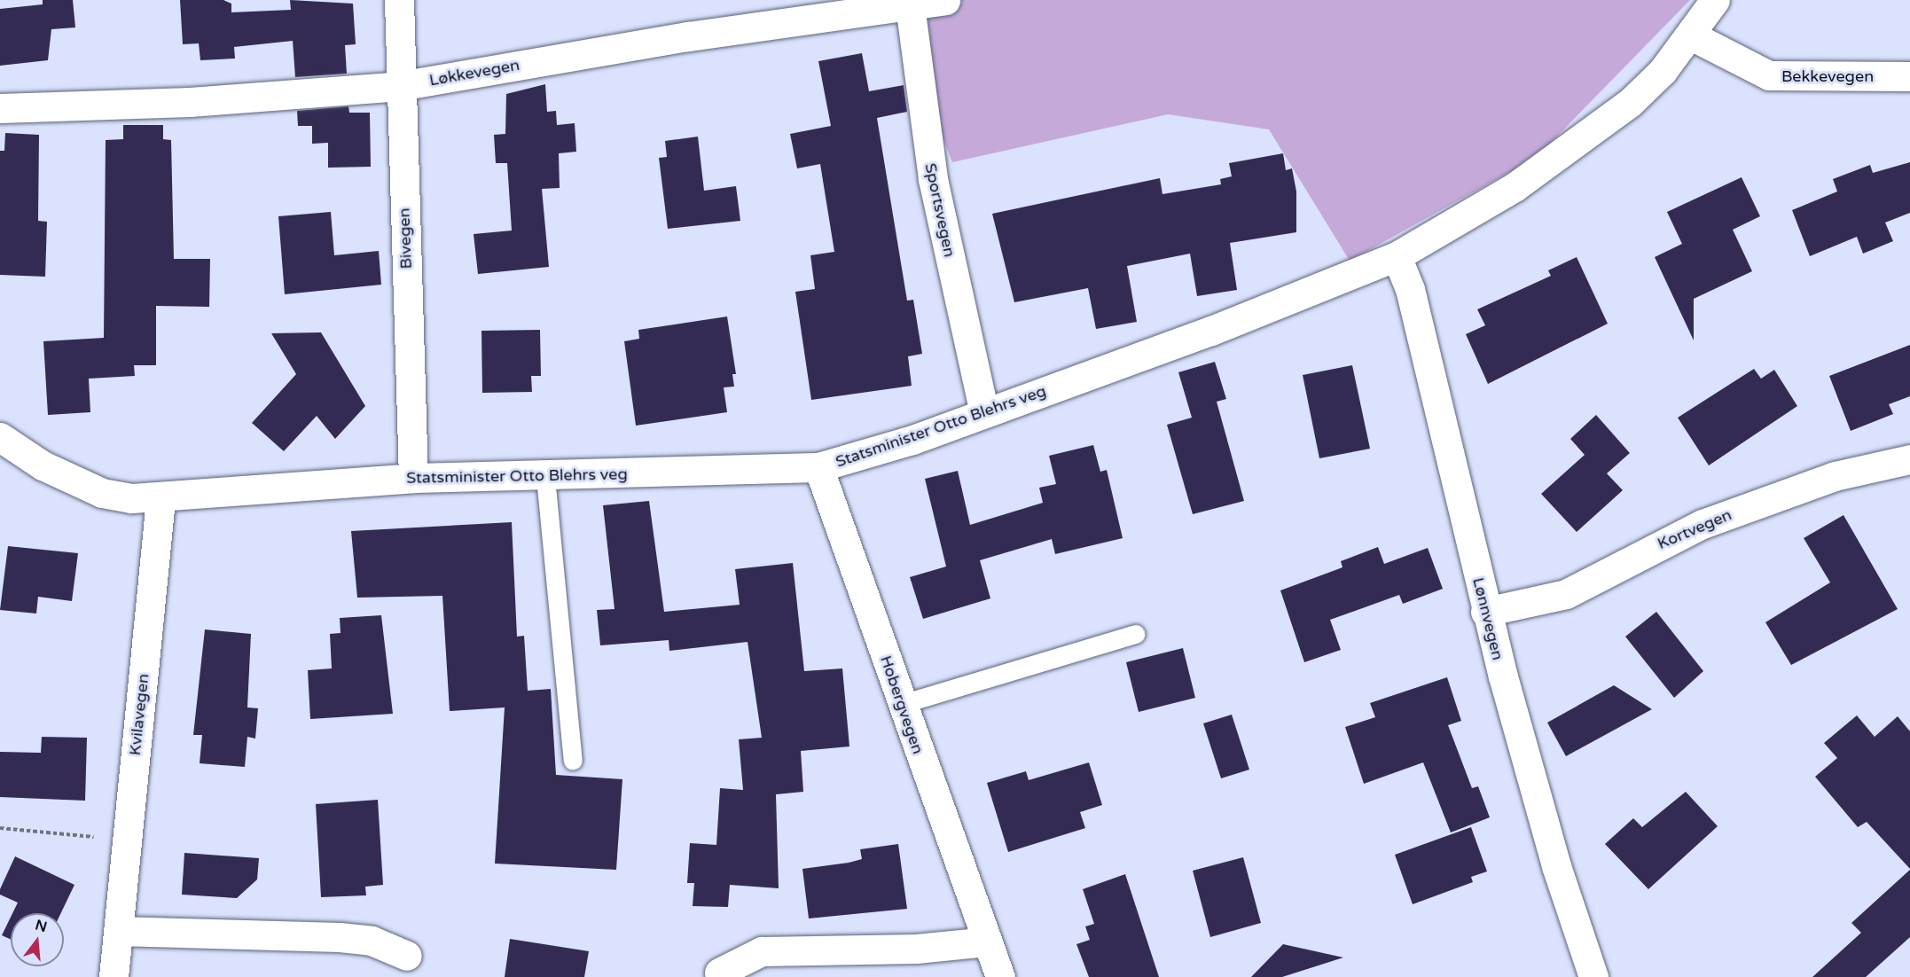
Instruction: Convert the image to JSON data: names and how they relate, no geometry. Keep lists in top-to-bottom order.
{
  "streets": {
    "street": [
      "Løkkevegen",
      "Bekkevegen",
      "Sportsvegen",
      "Bivegen",
      "Statsminister Otto Blehrs veg",
      "Kortvegen",
      "Lønnvegen",
      "Hobergvegen",
      "Kvilavegen"
    ]
  },
  "crossings": [
    ["Løkkevegen", "Sportsvegen"],
    ["Løkkevegen", "Bivegen"],
    ["Bekkevegen", "Statsminister Otto Blehrs veg"],
    ["Sportsvegen", "Statsminister Otto Blehrs veg"],
    ["Bivegen", "Statsminister Otto Blehrs veg"],
    ["Statsminister Otto Blehrs veg", "Lønnvegen"],
    ["Statsminister Otto Blehrs veg", "Hobergvegen"],
    ["Statsminister Otto Blehrs veg", "Kvilavegen"],
    ["Kortvegen", "Lønnvegen"]
  ],
  "north": "top"
}
